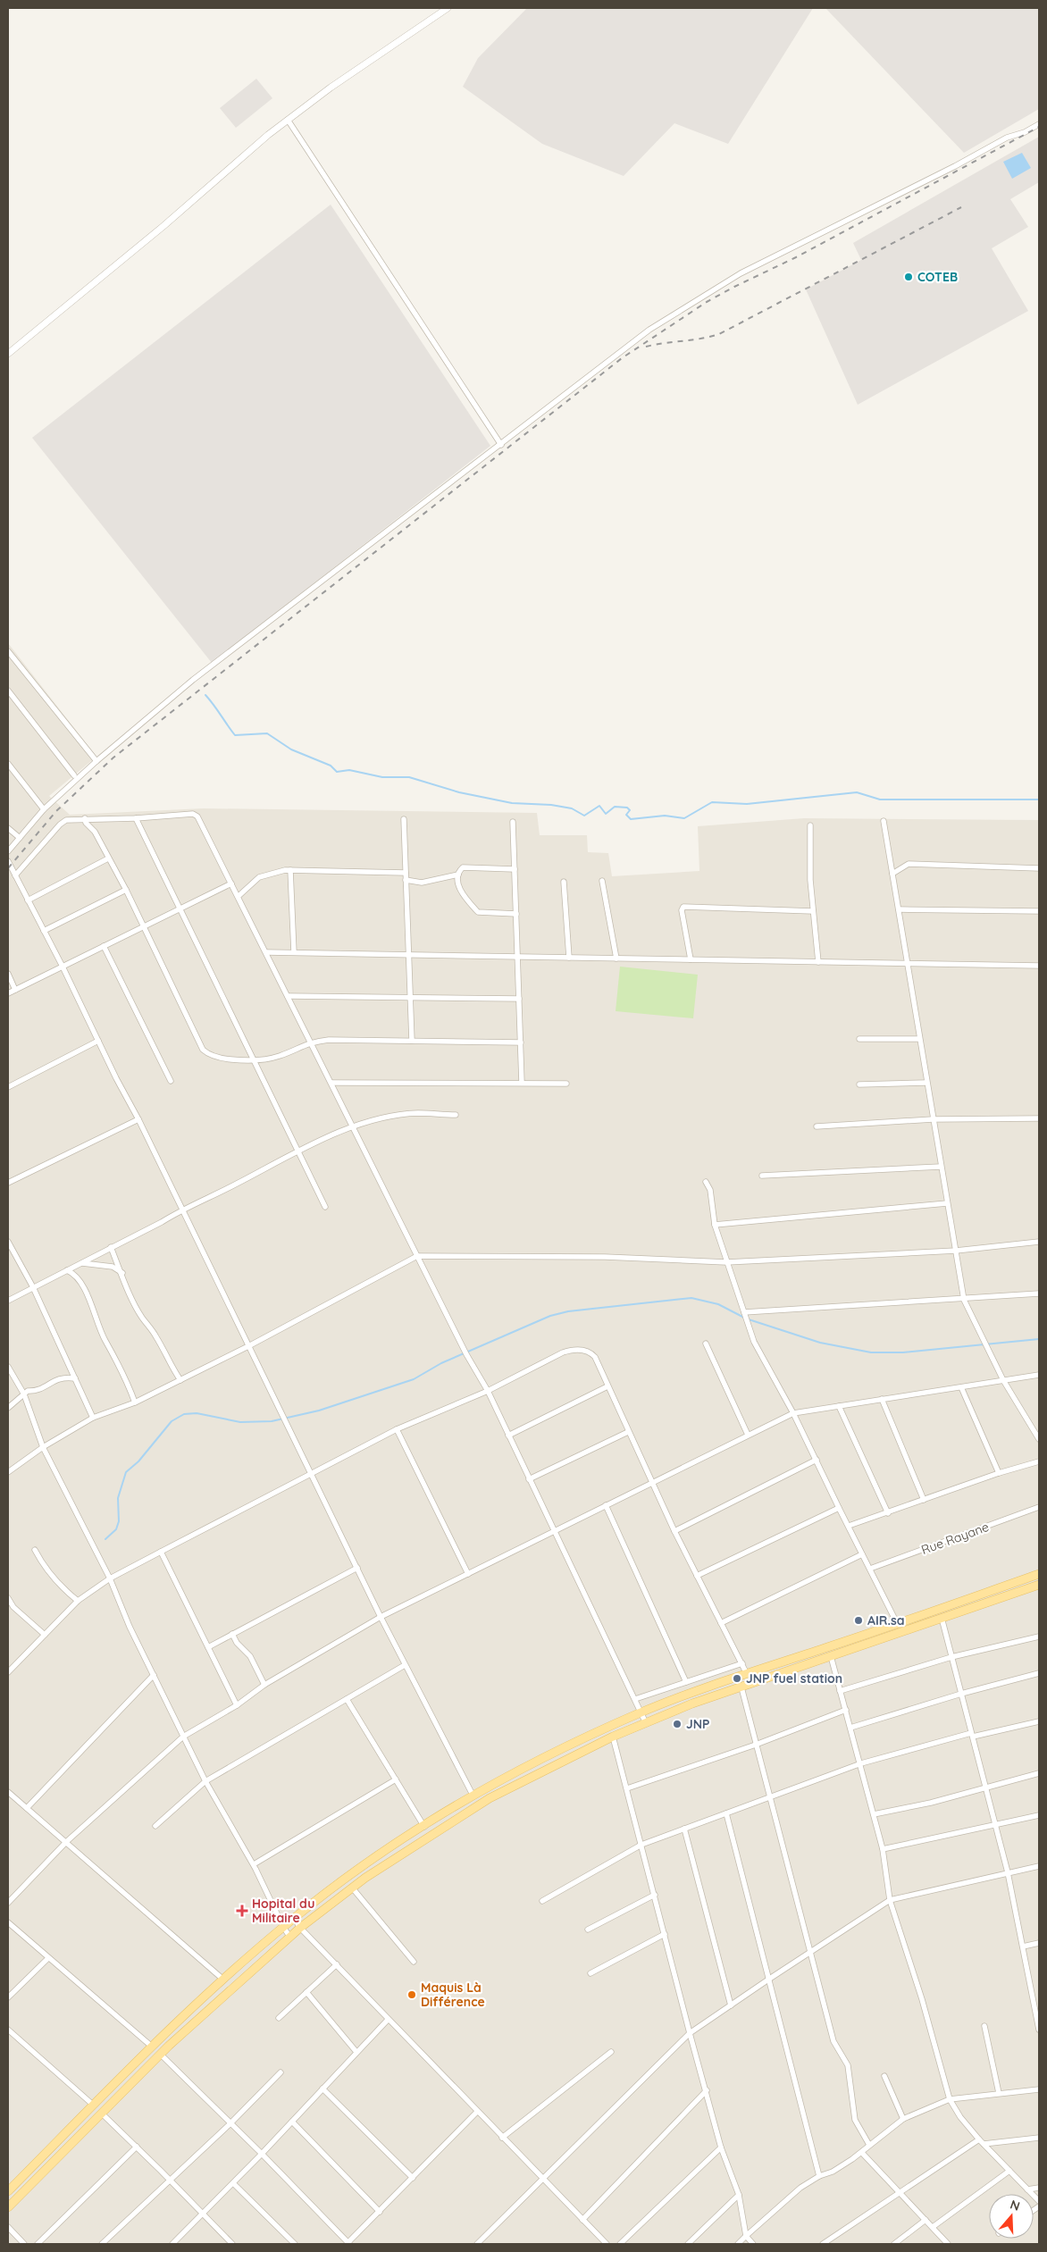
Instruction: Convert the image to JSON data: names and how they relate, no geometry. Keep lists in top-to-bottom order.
{
  "streets": {
    "street": ["Rue Rayane"]
  },
  "places": {
    "other": [
      "COTEB",
      "AIR.sa",
      "JNP fuel station",
      "JNP",
      "Maquis Là Différence"
    ],
    "health": ["Hopital du Militaire"]
  },
  "north": "top"
}
